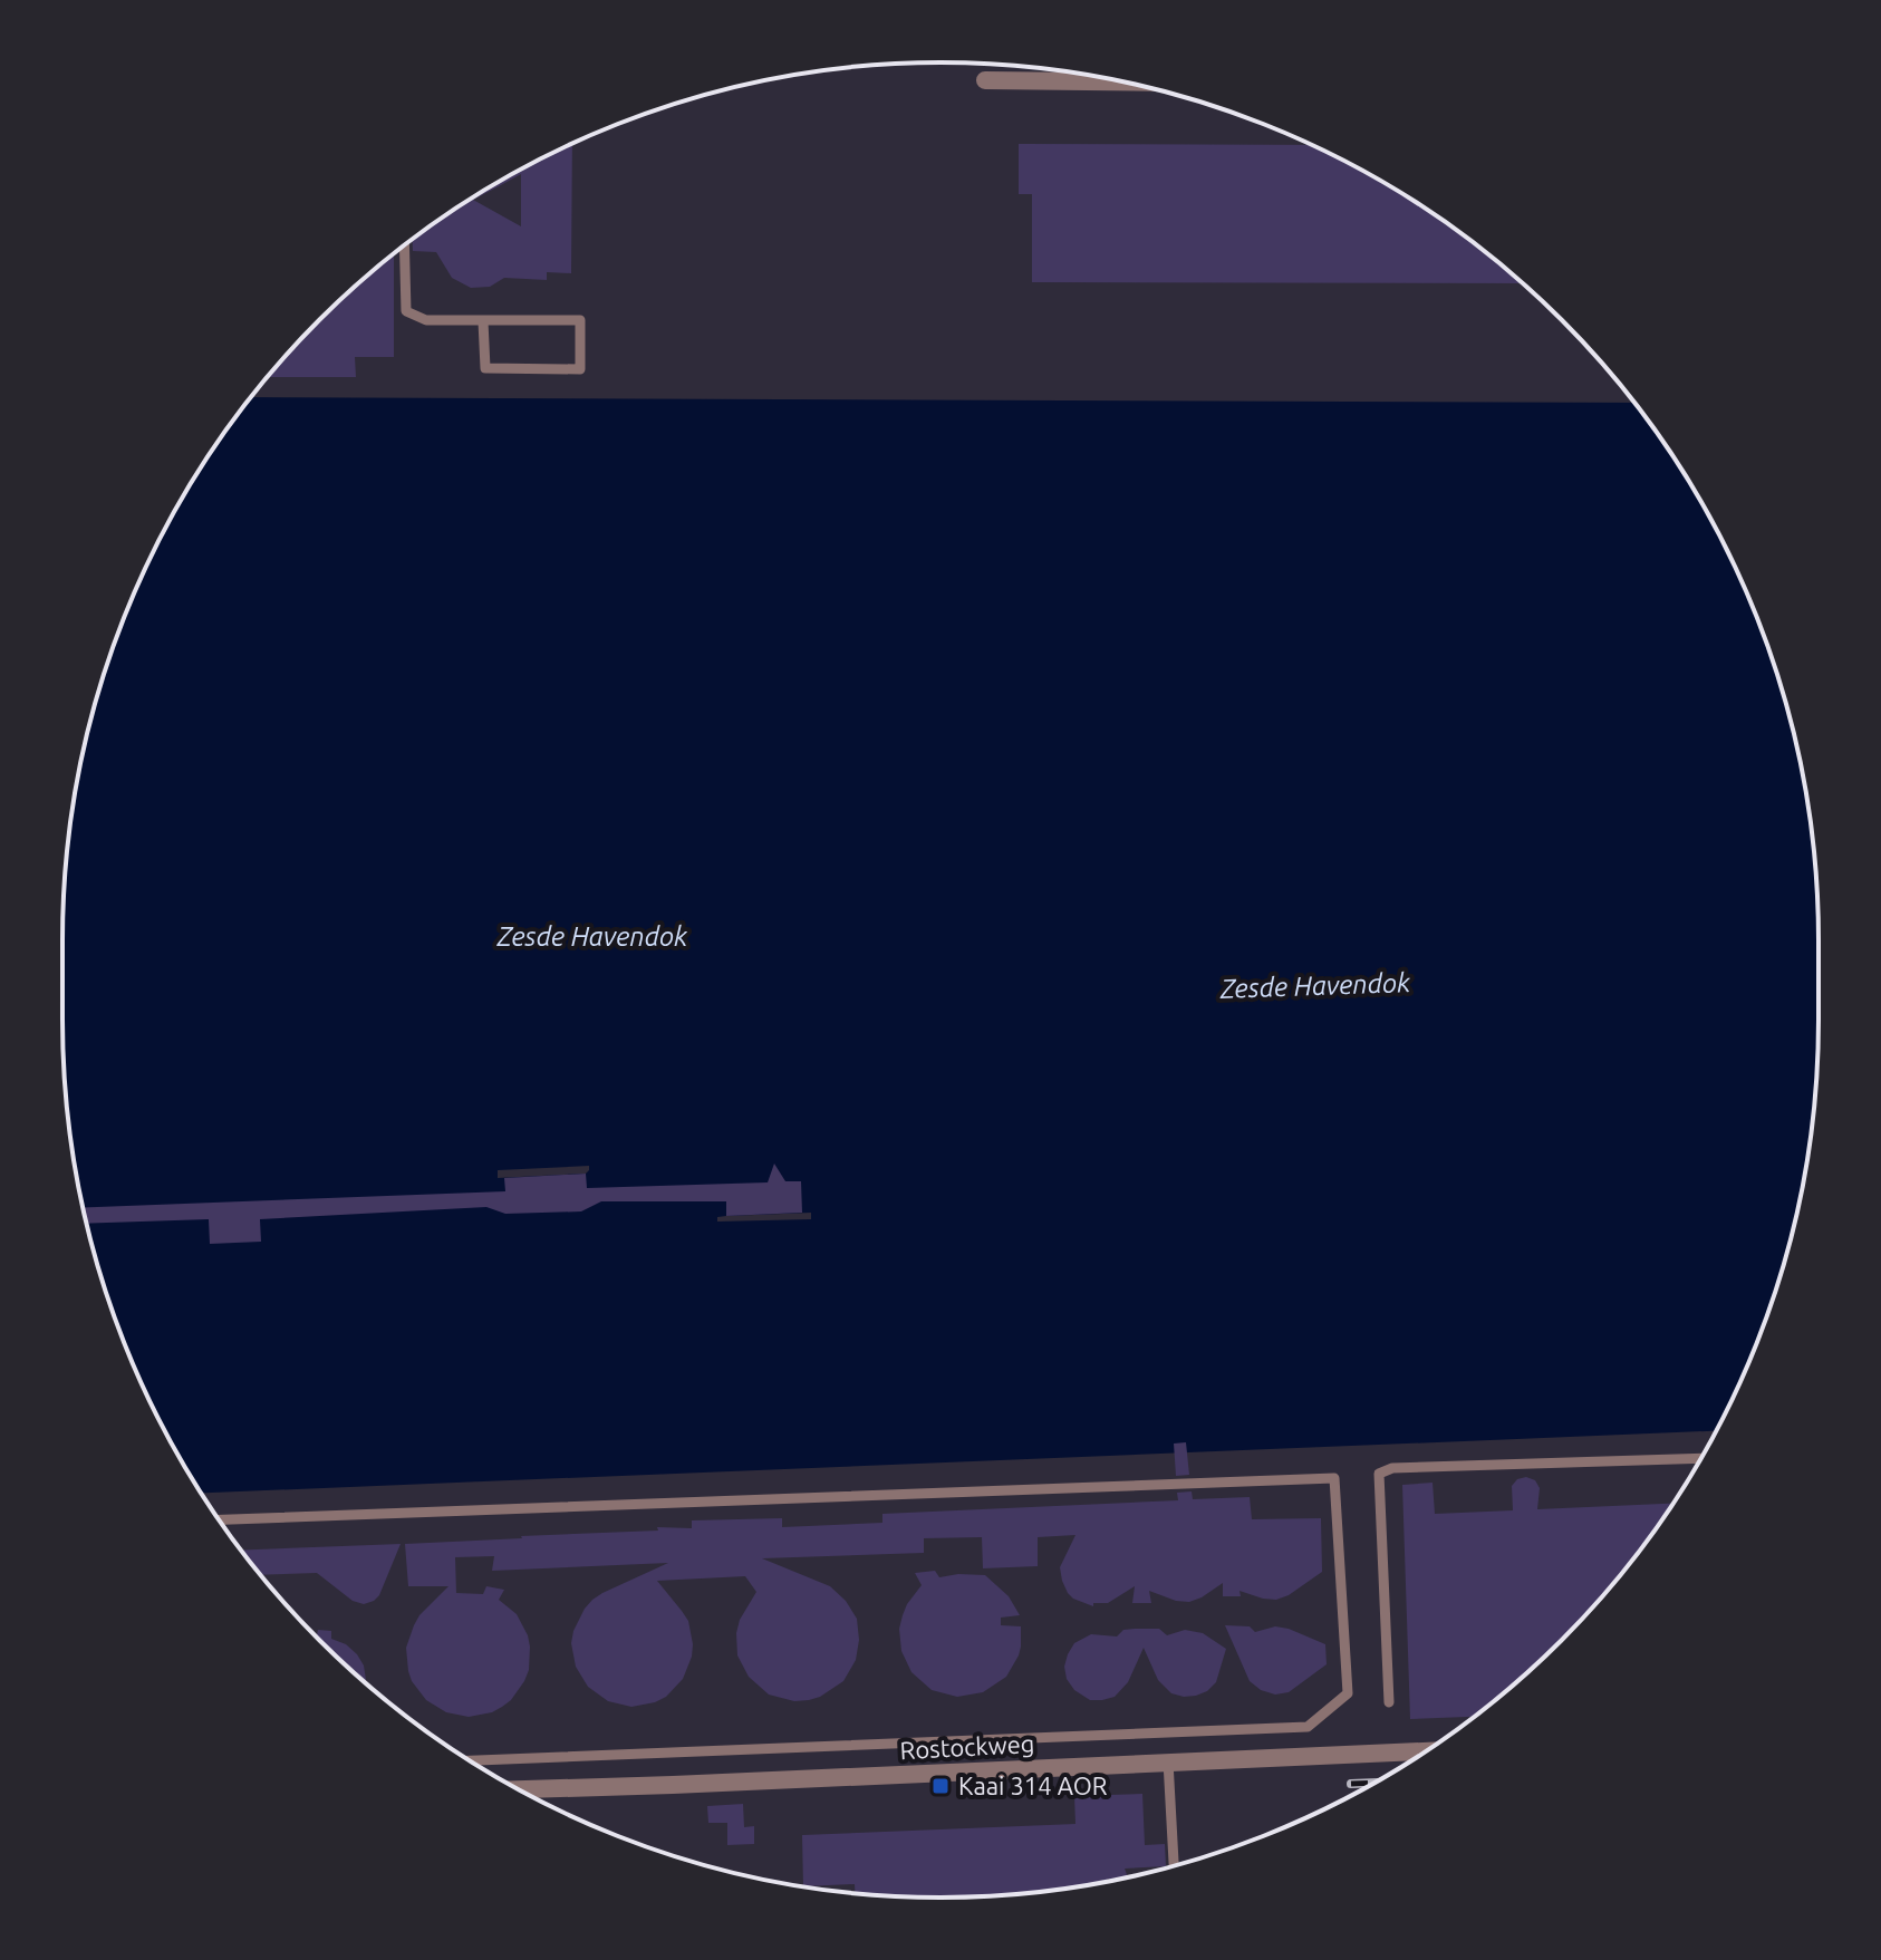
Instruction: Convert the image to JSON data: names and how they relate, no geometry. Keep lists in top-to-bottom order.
{
  "streets": {
    "street": ["Rostockweg"]
  },
  "water": ["Zesde Havendok"],
  "places": {
    "transit": ["Kaai 314 AOR"]
  }
}
